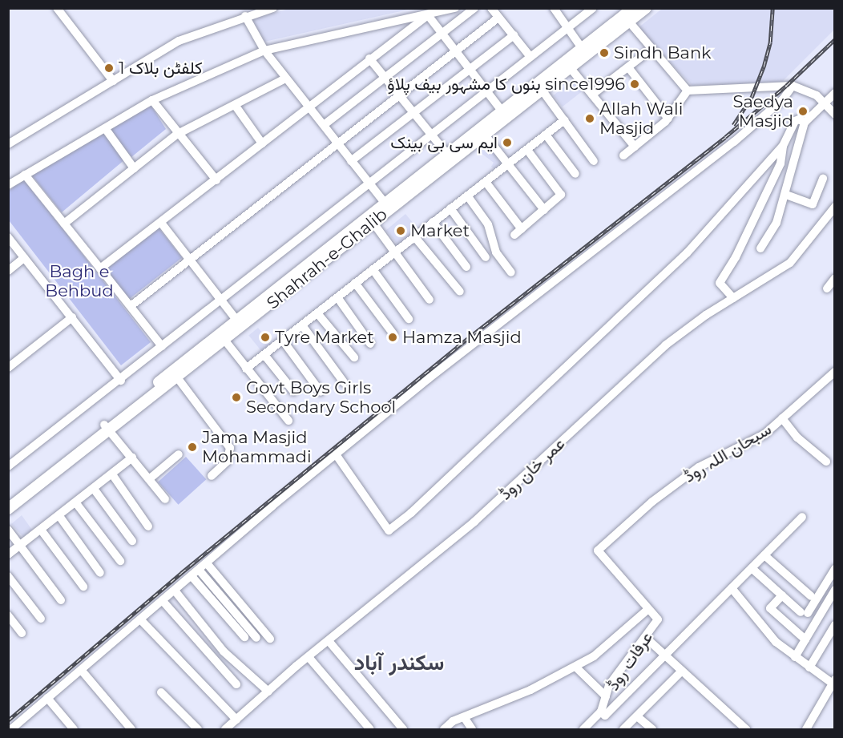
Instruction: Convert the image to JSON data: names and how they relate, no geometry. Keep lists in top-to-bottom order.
{
  "streets": {
    "main road": ["Shahrah-e-Ghalib"],
    "street": ["سبحان اللہ روڈ", "عمر خان روڈ", "عرفات روڈ"]
  },
  "crossings": [
    ["سبحان اللہ روڈ", "عرفات روڈ"]
  ],
  "districts": ["سکندر آباد"],
  "parks": ["Bagh e Behbud"],
  "places": [
    "Sindh Bank",
    "کلفٹن بلاک 1",
    "بنوں کا مشہور بیف پلاؤ since1996",
    "Saedya Masjid",
    "Allah Wali Masjid",
    "ایم سی بی بینک",
    "Market",
    "Tyre Market",
    "Hamza Masjid",
    "Govt Boys Girls Secondary School",
    "Jama Masjid Mohammadi"
  ]
}
